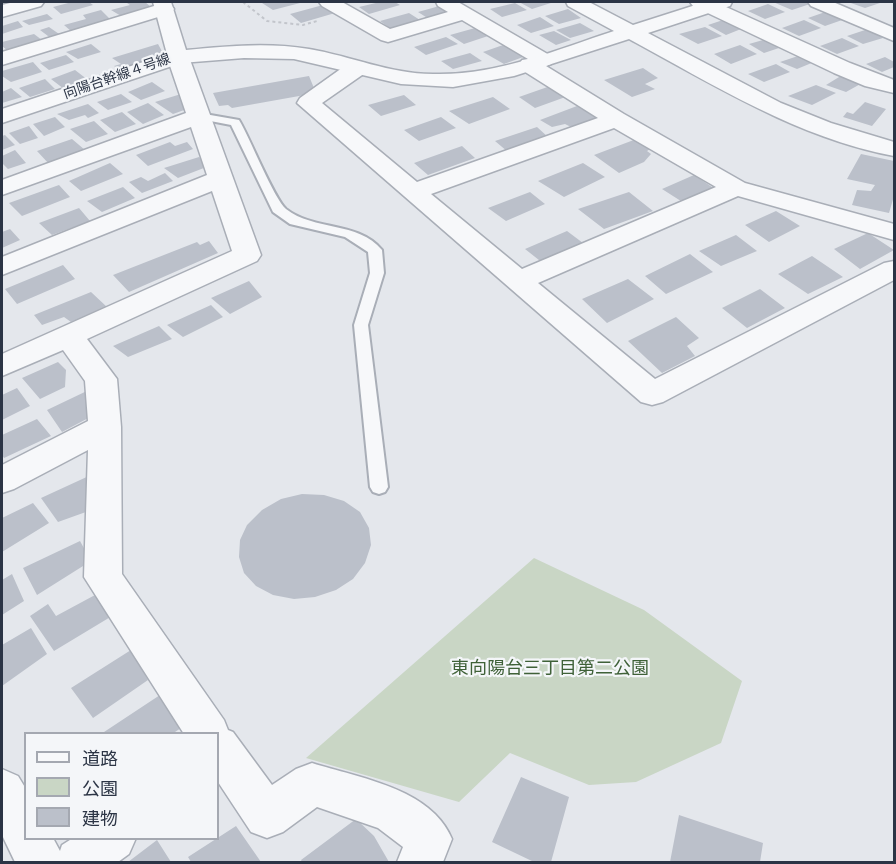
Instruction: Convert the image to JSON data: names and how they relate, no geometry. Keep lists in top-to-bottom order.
{
  "streets": {
    "street": ["向陽台幹線４号線"]
  },
  "parks": ["東向陽台三丁目第二公園"],
  "legend": ["道路", "公園", "建物"]
}
